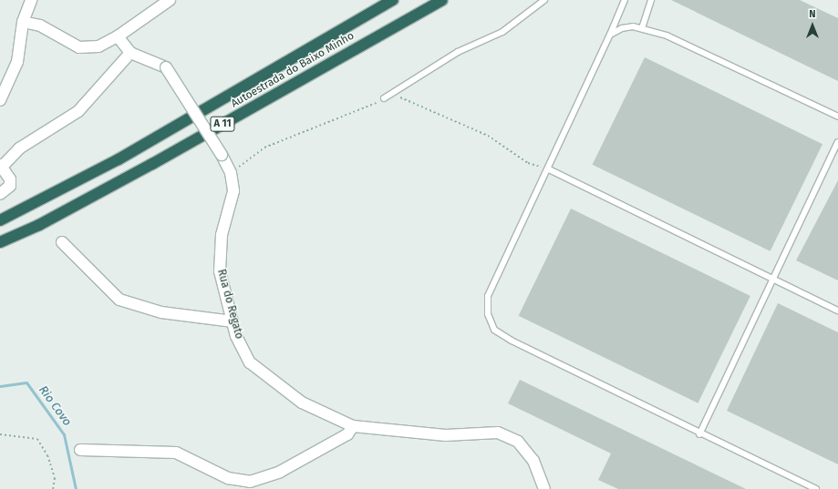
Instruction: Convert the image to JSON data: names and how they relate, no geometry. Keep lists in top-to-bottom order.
{
  "streets": {
    "highway": ["Autoestrada do Baixo Minho", "A 11"],
    "street": ["Rua do Regato"]
  },
  "water": ["Rio Covo"],
  "north": "top"
}
